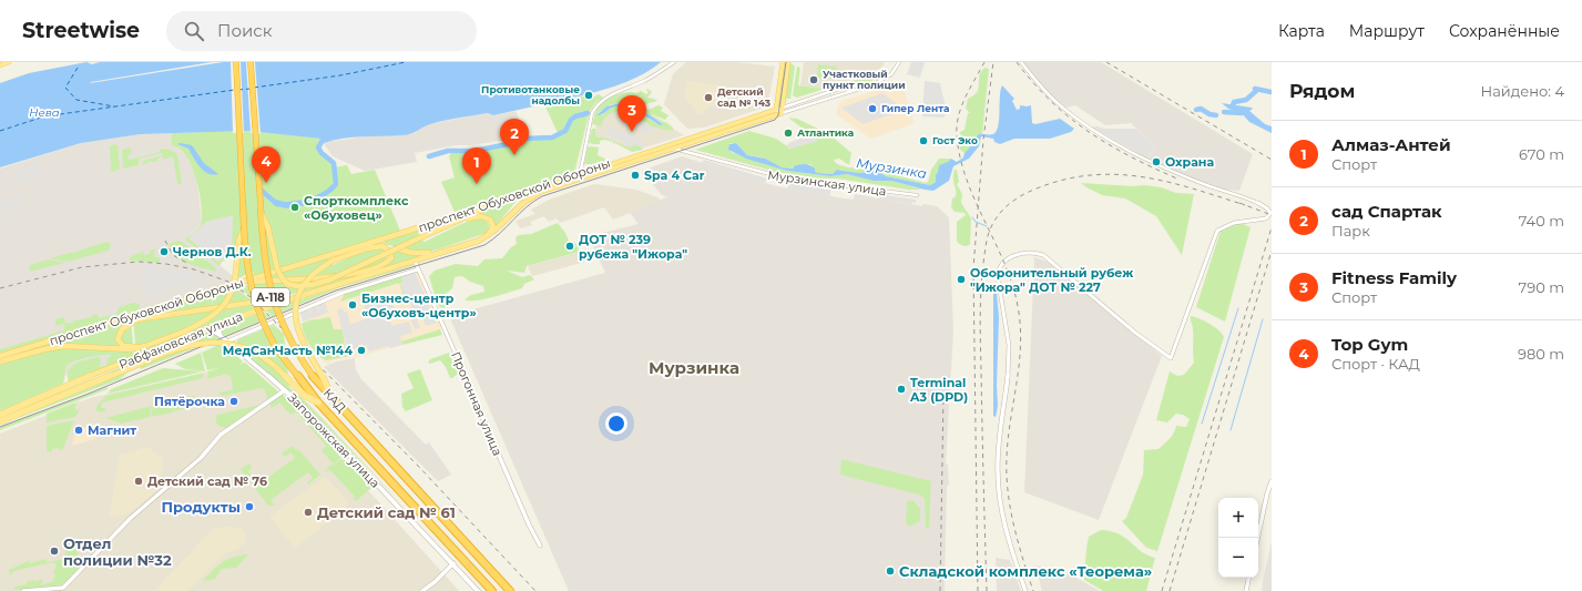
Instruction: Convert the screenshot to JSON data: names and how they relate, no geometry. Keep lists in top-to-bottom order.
{
  "streets": {
    "highway": ["А-118", "КАД"],
    "main road": ["проспект Обуховской Обороны", "Рабфаковская улица"],
    "street": ["Мурзинская улица", "Прогонная улица", "Запорожская улица"]
  },
  "crossings": [
    ["Мурзинская улица", "проспект Обуховской Обороны"],
    ["проспект Обуховской Обороны", "Рабфаковская улица"],
    ["Рабфаковская улица", "Прогонная улица"]
  ],
  "districts": ["Мурзинка"],
  "water": ["Нева", "Мурзинка"],
  "places": [
    "Участковый пункт полиции",
    "Противотанковые надолбы",
    "Детский сад № 143",
    "Гипер Лента",
    "Атлантика",
    "Гост Эко",
    "Охрана",
    "Spa 4 Car",
    "Спорткомплекс «Обуховец»",
    "ДОТ № 239 рубежа \"Ижора\"",
    "Чернов Д.К.",
    "Оборонительный рубеж \"Ижора\" ДОТ № 227",
    "Бизнес-центр «Обуховъ-центр»",
    "МедСанЧасть №144",
    "Terminal A3 (DPD)",
    "Пятёрочка",
    "Магнит",
    "Детский сад № 76",
    "Продукты",
    "Детский сад № 61",
    "Отдел полиции №32",
    "Складской комплекс «Теорема»"
  ],
  "page": {
    "header": "Streetwise",
    "search": "Поиск",
    "nav": ["Карта", "Маршрут", "Сохранённые"],
    "heading": ["Рядом", "Найдено: 4"],
    "pins": [
      "3",
      "2",
      "4",
      "1"
    ],
    "list": [
      {
        "mark": "1",
        "name": "Алмаз-Антей",
        "note": "Спорт",
        "value": "670 m"
      },
      {
        "mark": "2",
        "name": "сад Спартак",
        "note": "Парк",
        "value": "740 m"
      },
      {
        "mark": "3",
        "name": "Fitness Family",
        "note": "Спорт",
        "value": "790 m"
      },
      {
        "mark": "4",
        "name": "Top Gym",
        "note": "Спорт · КАД",
        "value": "980 m"
      }
    ],
    "map_buttons": ["+", "−"]
  }
}
